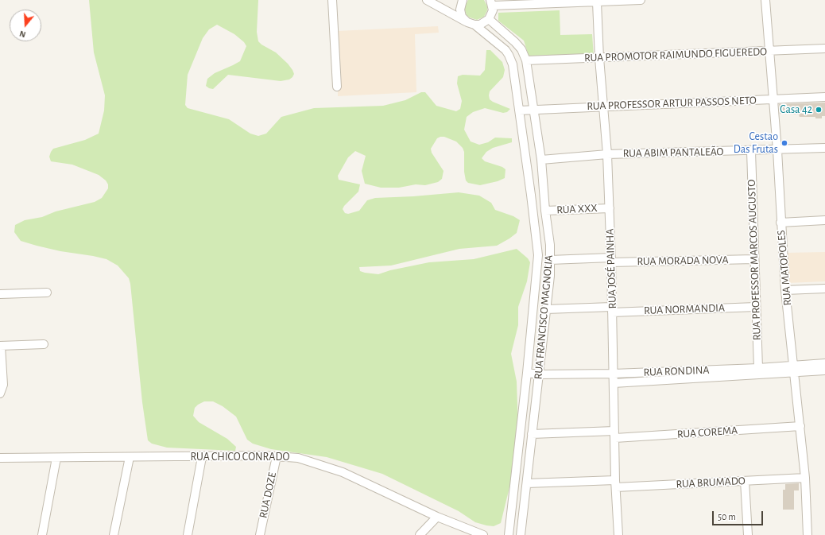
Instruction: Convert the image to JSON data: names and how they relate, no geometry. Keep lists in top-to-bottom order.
{
  "streets": {
    "street": [
      "RUA PROMOTOR RAIMUNDO FIGUEREDO",
      "RUA PROFESSOR ARTUR PASSOS NETO",
      "RUA ABIM PANTALEÃO",
      "RUA XXX",
      "RUA PROFESSOR MARCOS AUGUSTO",
      "RUA MORADA NOVA",
      "RUA MATOPOLES",
      "RUA JOSÉ PAINHA",
      "RUA NORMANDIA",
      "RUA FRANCISCO MAGNOLIA",
      "RUA RONDINA",
      "RUA COREMA",
      "RUA CHICO CONRADO",
      "RUA BRUMADO",
      "RUA DOZE"
    ]
  },
  "crossings": [
    ["RUA PROMOTOR RAIMUNDO FIGUEREDO", "RUA MATOPOLES"],
    ["RUA PROMOTOR RAIMUNDO FIGUEREDO", "RUA JOSÉ PAINHA"],
    ["RUA PROMOTOR RAIMUNDO FIGUEREDO", "RUA FRANCISCO MAGNOLIA"],
    ["RUA PROFESSOR ARTUR PASSOS NETO", "RUA MATOPOLES"],
    ["RUA PROFESSOR ARTUR PASSOS NETO", "RUA JOSÉ PAINHA"],
    ["RUA PROFESSOR ARTUR PASSOS NETO", "RUA FRANCISCO MAGNOLIA"],
    ["RUA ABIM PANTALEÃO", "RUA PROFESSOR MARCOS AUGUSTO"],
    ["RUA ABIM PANTALEÃO", "RUA MATOPOLES"],
    ["RUA ABIM PANTALEÃO", "RUA JOSÉ PAINHA"],
    ["RUA ABIM PANTALEÃO", "RUA FRANCISCO MAGNOLIA"],
    ["RUA XXX", "RUA JOSÉ PAINHA"],
    ["RUA XXX", "RUA FRANCISCO MAGNOLIA"],
    ["RUA PROFESSOR MARCOS AUGUSTO", "RUA MORADA NOVA"],
    ["RUA PROFESSOR MARCOS AUGUSTO", "RUA NORMANDIA"],
    ["RUA PROFESSOR MARCOS AUGUSTO", "RUA RONDINA"],
    ["RUA MORADA NOVA", "RUA JOSÉ PAINHA"],
    ["RUA MORADA NOVA", "RUA FRANCISCO MAGNOLIA"],
    ["RUA MATOPOLES", "RUA RONDINA"],
    ["RUA MATOPOLES", "RUA COREMA"],
    ["RUA MATOPOLES", "RUA BRUMADO"],
    ["RUA JOSÉ PAINHA", "RUA NORMANDIA"],
    ["RUA JOSÉ PAINHA", "RUA RONDINA"],
    ["RUA JOSÉ PAINHA", "RUA COREMA"],
    ["RUA JOSÉ PAINHA", "RUA BRUMADO"],
    ["RUA NORMANDIA", "RUA FRANCISCO MAGNOLIA"],
    ["RUA FRANCISCO MAGNOLIA", "RUA RONDINA"],
    ["RUA FRANCISCO MAGNOLIA", "RUA COREMA"],
    ["RUA FRANCISCO MAGNOLIA", "RUA BRUMADO"],
    ["RUA CHICO CONRADO", "RUA DOZE"]
  ],
  "places": ["Casa 42", "Cestao Das Frutas"],
  "scale_bar": "50 m",
  "north": "bottom"
}
